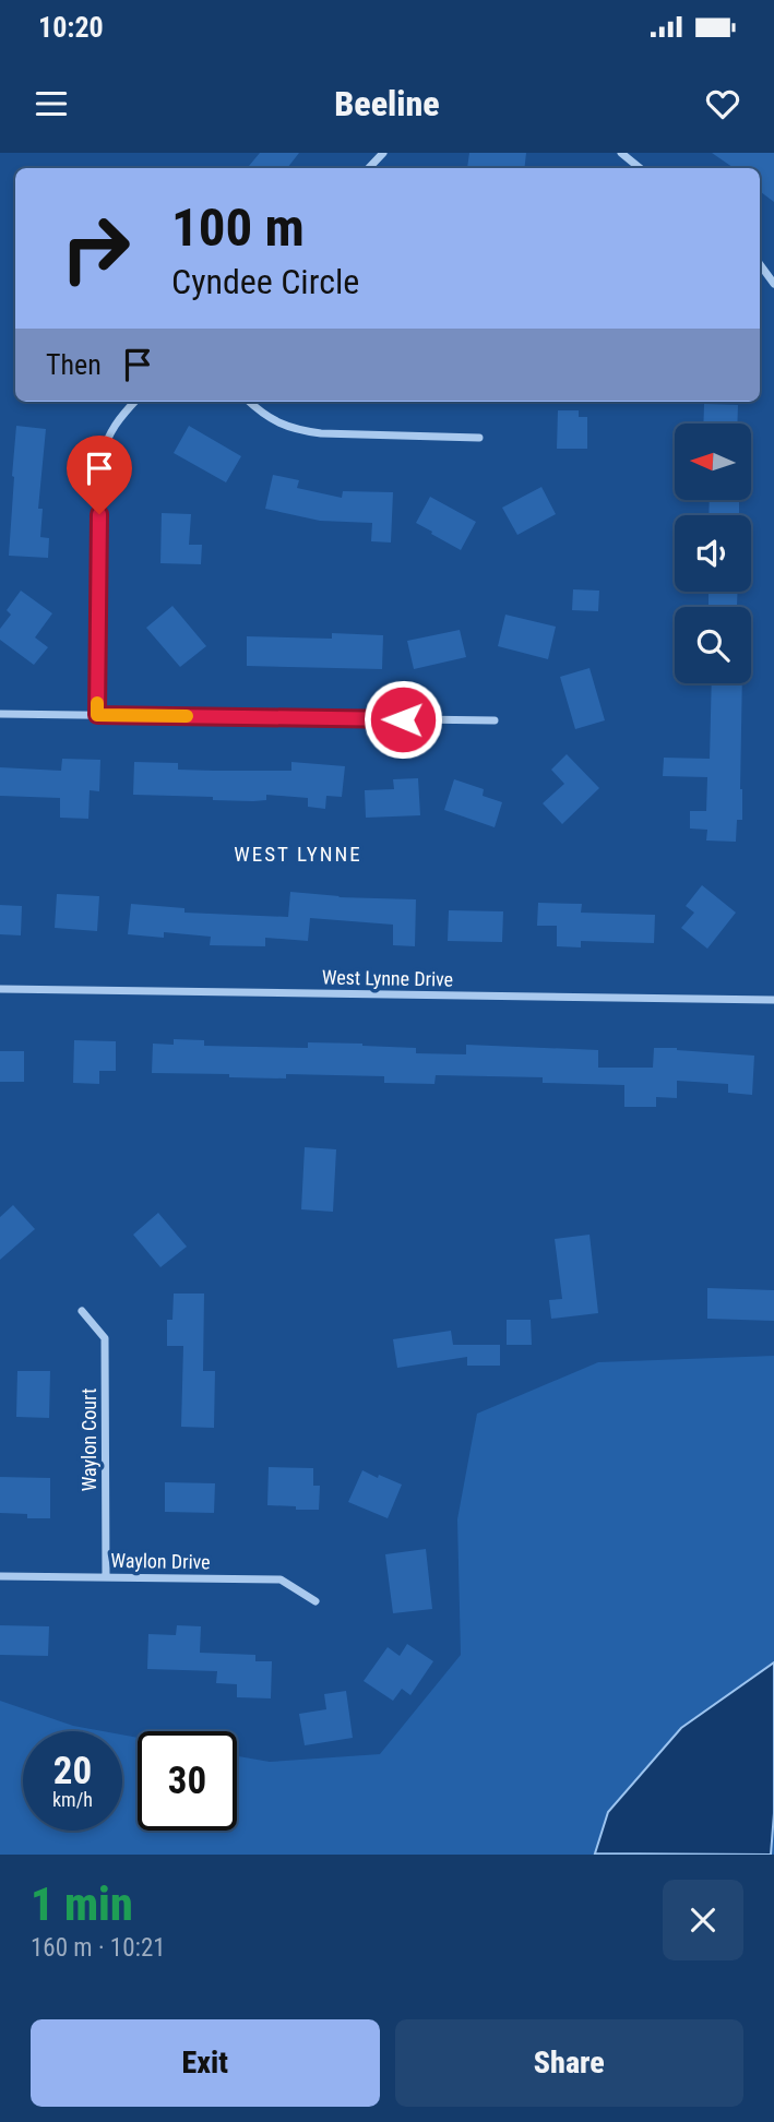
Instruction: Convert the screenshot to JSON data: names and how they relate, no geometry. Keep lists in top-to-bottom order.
{
  "streets": {
    "street": ["West Lynne Drive", "Waylon Court", "Waylon Drive"]
  },
  "crossings": [
    ["Waylon Court", "Waylon Drive"]
  ],
  "districts": ["WEST LYNNE"],
  "north": "left",
  "page": {
    "status": "10:20",
    "header": "Beeline",
    "turn": ["100 m", "Cyndee Circle"],
    "then": "Then",
    "speed": "20 km/h",
    "limit": "30",
    "heading": ["1 min", "160 m · 10:21"],
    "buttons": ["Exit", "Share"]
  }
}
